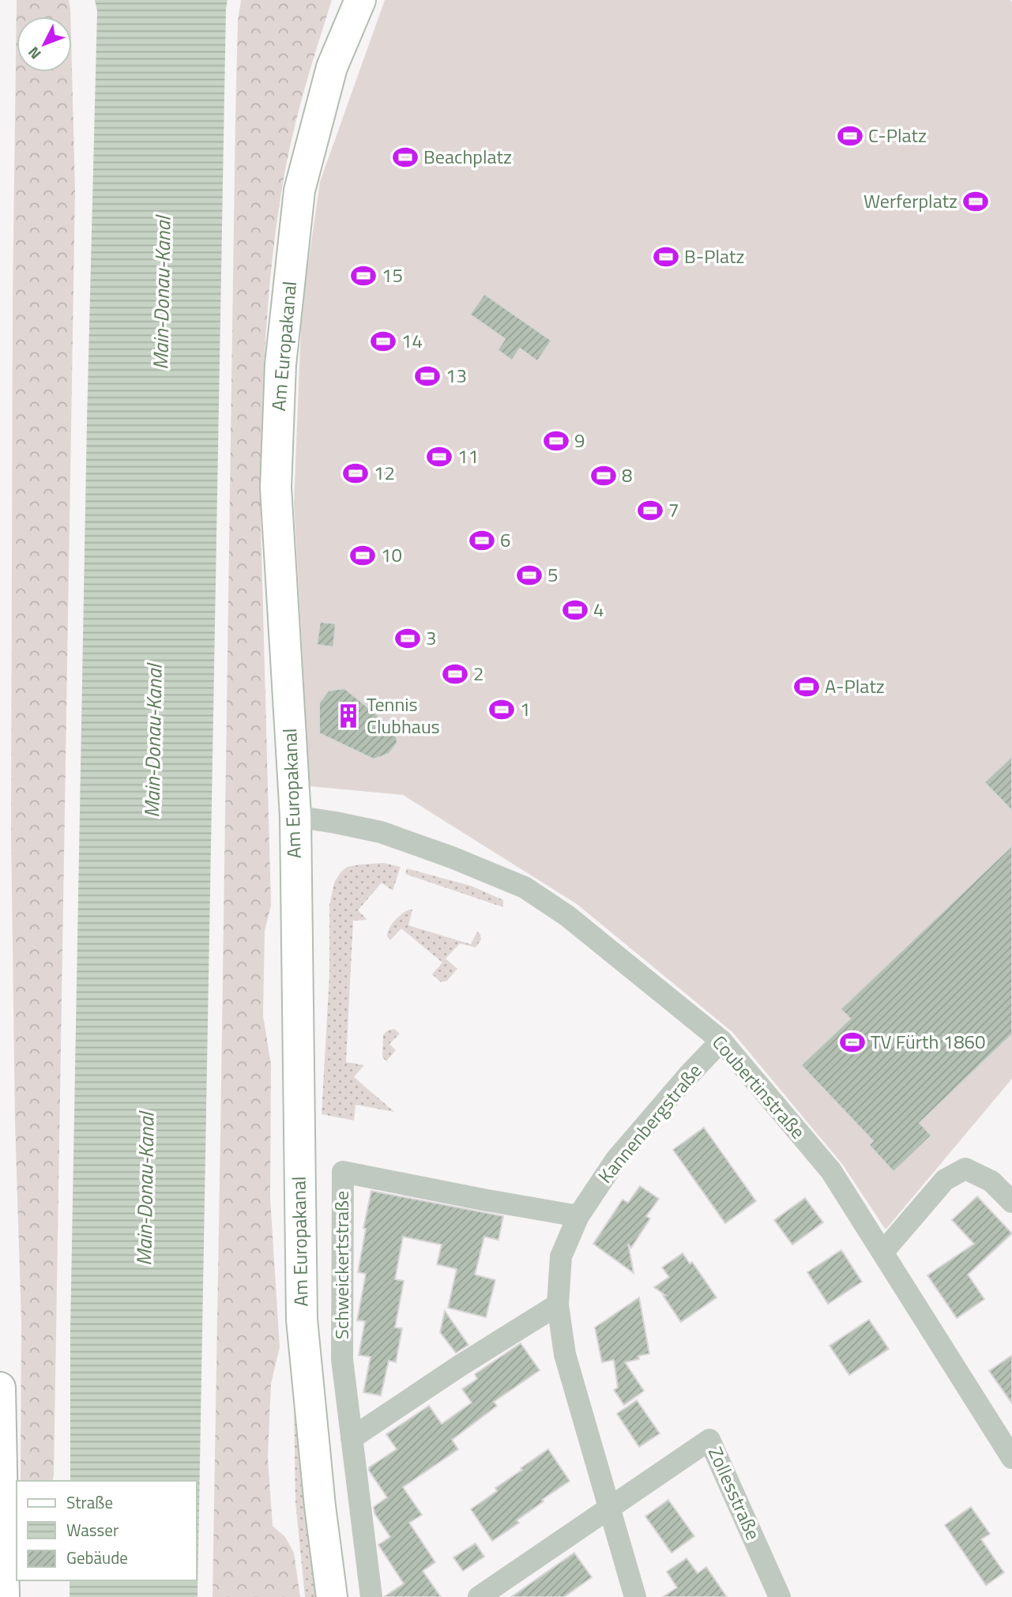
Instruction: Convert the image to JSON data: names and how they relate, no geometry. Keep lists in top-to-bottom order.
{
  "streets": {
    "main road": ["Am Europakanal"],
    "street": [
      "Coubertinstraße",
      "Kannenbergstraße",
      "Schweickertstraße",
      "Zollesstraße"
    ]
  },
  "crossings": [
    ["Am Europakanal", "Coubertinstraße"],
    ["Coubertinstraße", "Kannenbergstraße"],
    ["Kannenbergstraße", "Schweickertstraße"],
    ["Kannenbergstraße", "Zollesstraße"]
  ],
  "water": ["Main-Donau-Kanal"],
  "places": {
    "sports": [
      "C-Platz",
      "Beachplatz",
      "Werferplatz",
      "B-Platz",
      "15",
      "14",
      "13",
      "9",
      "11",
      "12",
      "8",
      "7",
      "6",
      "10",
      "5",
      "4",
      "3",
      "2",
      "A-Platz",
      "1",
      "TV Fürth 1860"
    ],
    "building": ["Tennis Clubhaus"]
  },
  "legend": ["Straße", "Wasser", "Gebäude"],
  "north": "bottom left"
}
